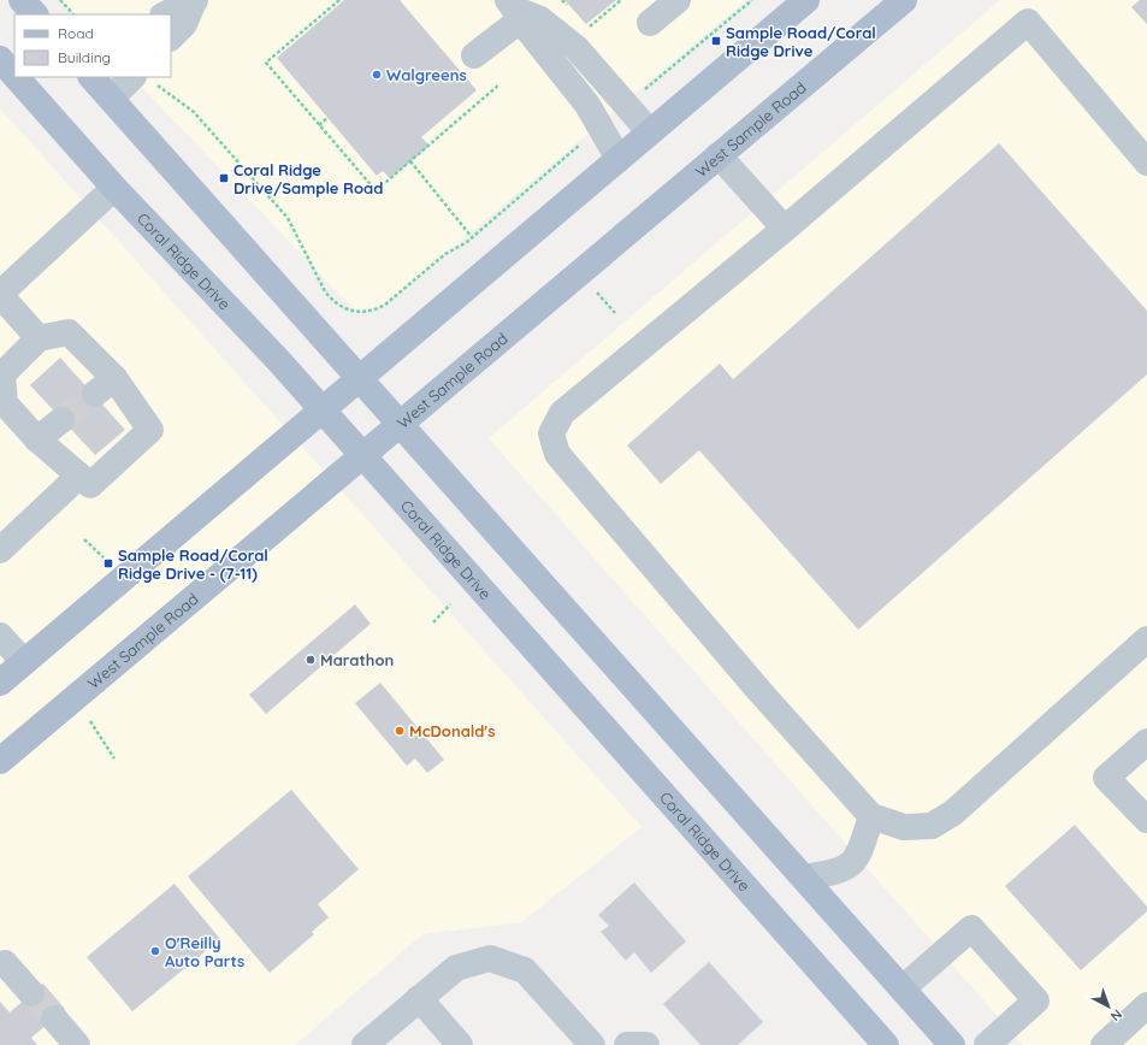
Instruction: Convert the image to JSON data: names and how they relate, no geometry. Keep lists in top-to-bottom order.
{
  "streets": {
    "main road": ["West Sample Road", "Coral Ridge Drive"]
  },
  "crossings": [
    ["West Sample Road", "Coral Ridge Drive"]
  ],
  "places": {
    "transit": ["Sample Road/Coral Ridge Drive", "Coral Ridge Drive/Sample Road", "Sample Road/Coral Ridge Drive - (7-11)"],
    "other": [
      "Walgreens",
      "Marathon",
      "McDonald's",
      "O'Reilly Auto Parts"
    ]
  },
  "legend": ["Road", "Building"],
  "north": "bottom right"
}
